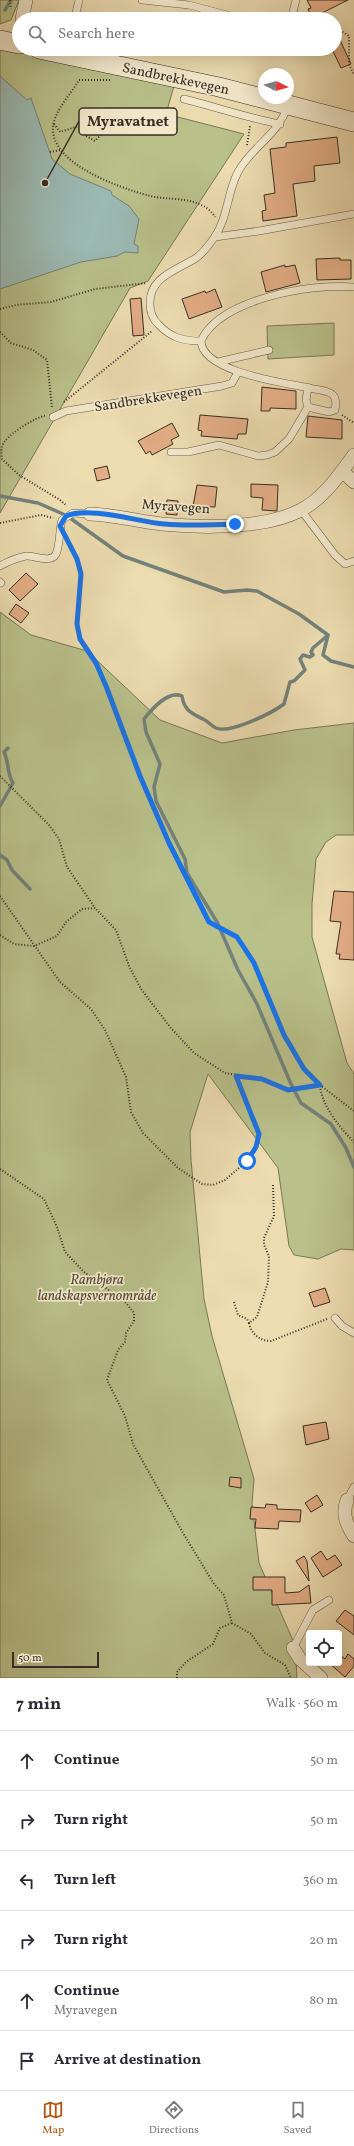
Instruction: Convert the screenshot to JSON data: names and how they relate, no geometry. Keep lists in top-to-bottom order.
{
  "streets": {
    "street": ["Sandbrekkevegen", "Myravegen"]
  },
  "parks": ["Rambjøra landskapsvernområde"],
  "places": ["Myravatnet"],
  "scale_bar": "50 m",
  "north": "right",
  "page": {
    "search": "Search here",
    "scale": "50 m",
    "heading": ["7 min", "Walk · 560 m"],
    "list": [
      ["Continue", "50 m"],
      ["Turn right", "50 m"],
      ["Turn left", "360 m"],
      ["Turn right", "20 m"],
      ["Continue", "Myravegen", "80 m"],
      "Arrive at destination"
    ],
    "nav": ["Map", "Directions", "Saved"]
  }
}
